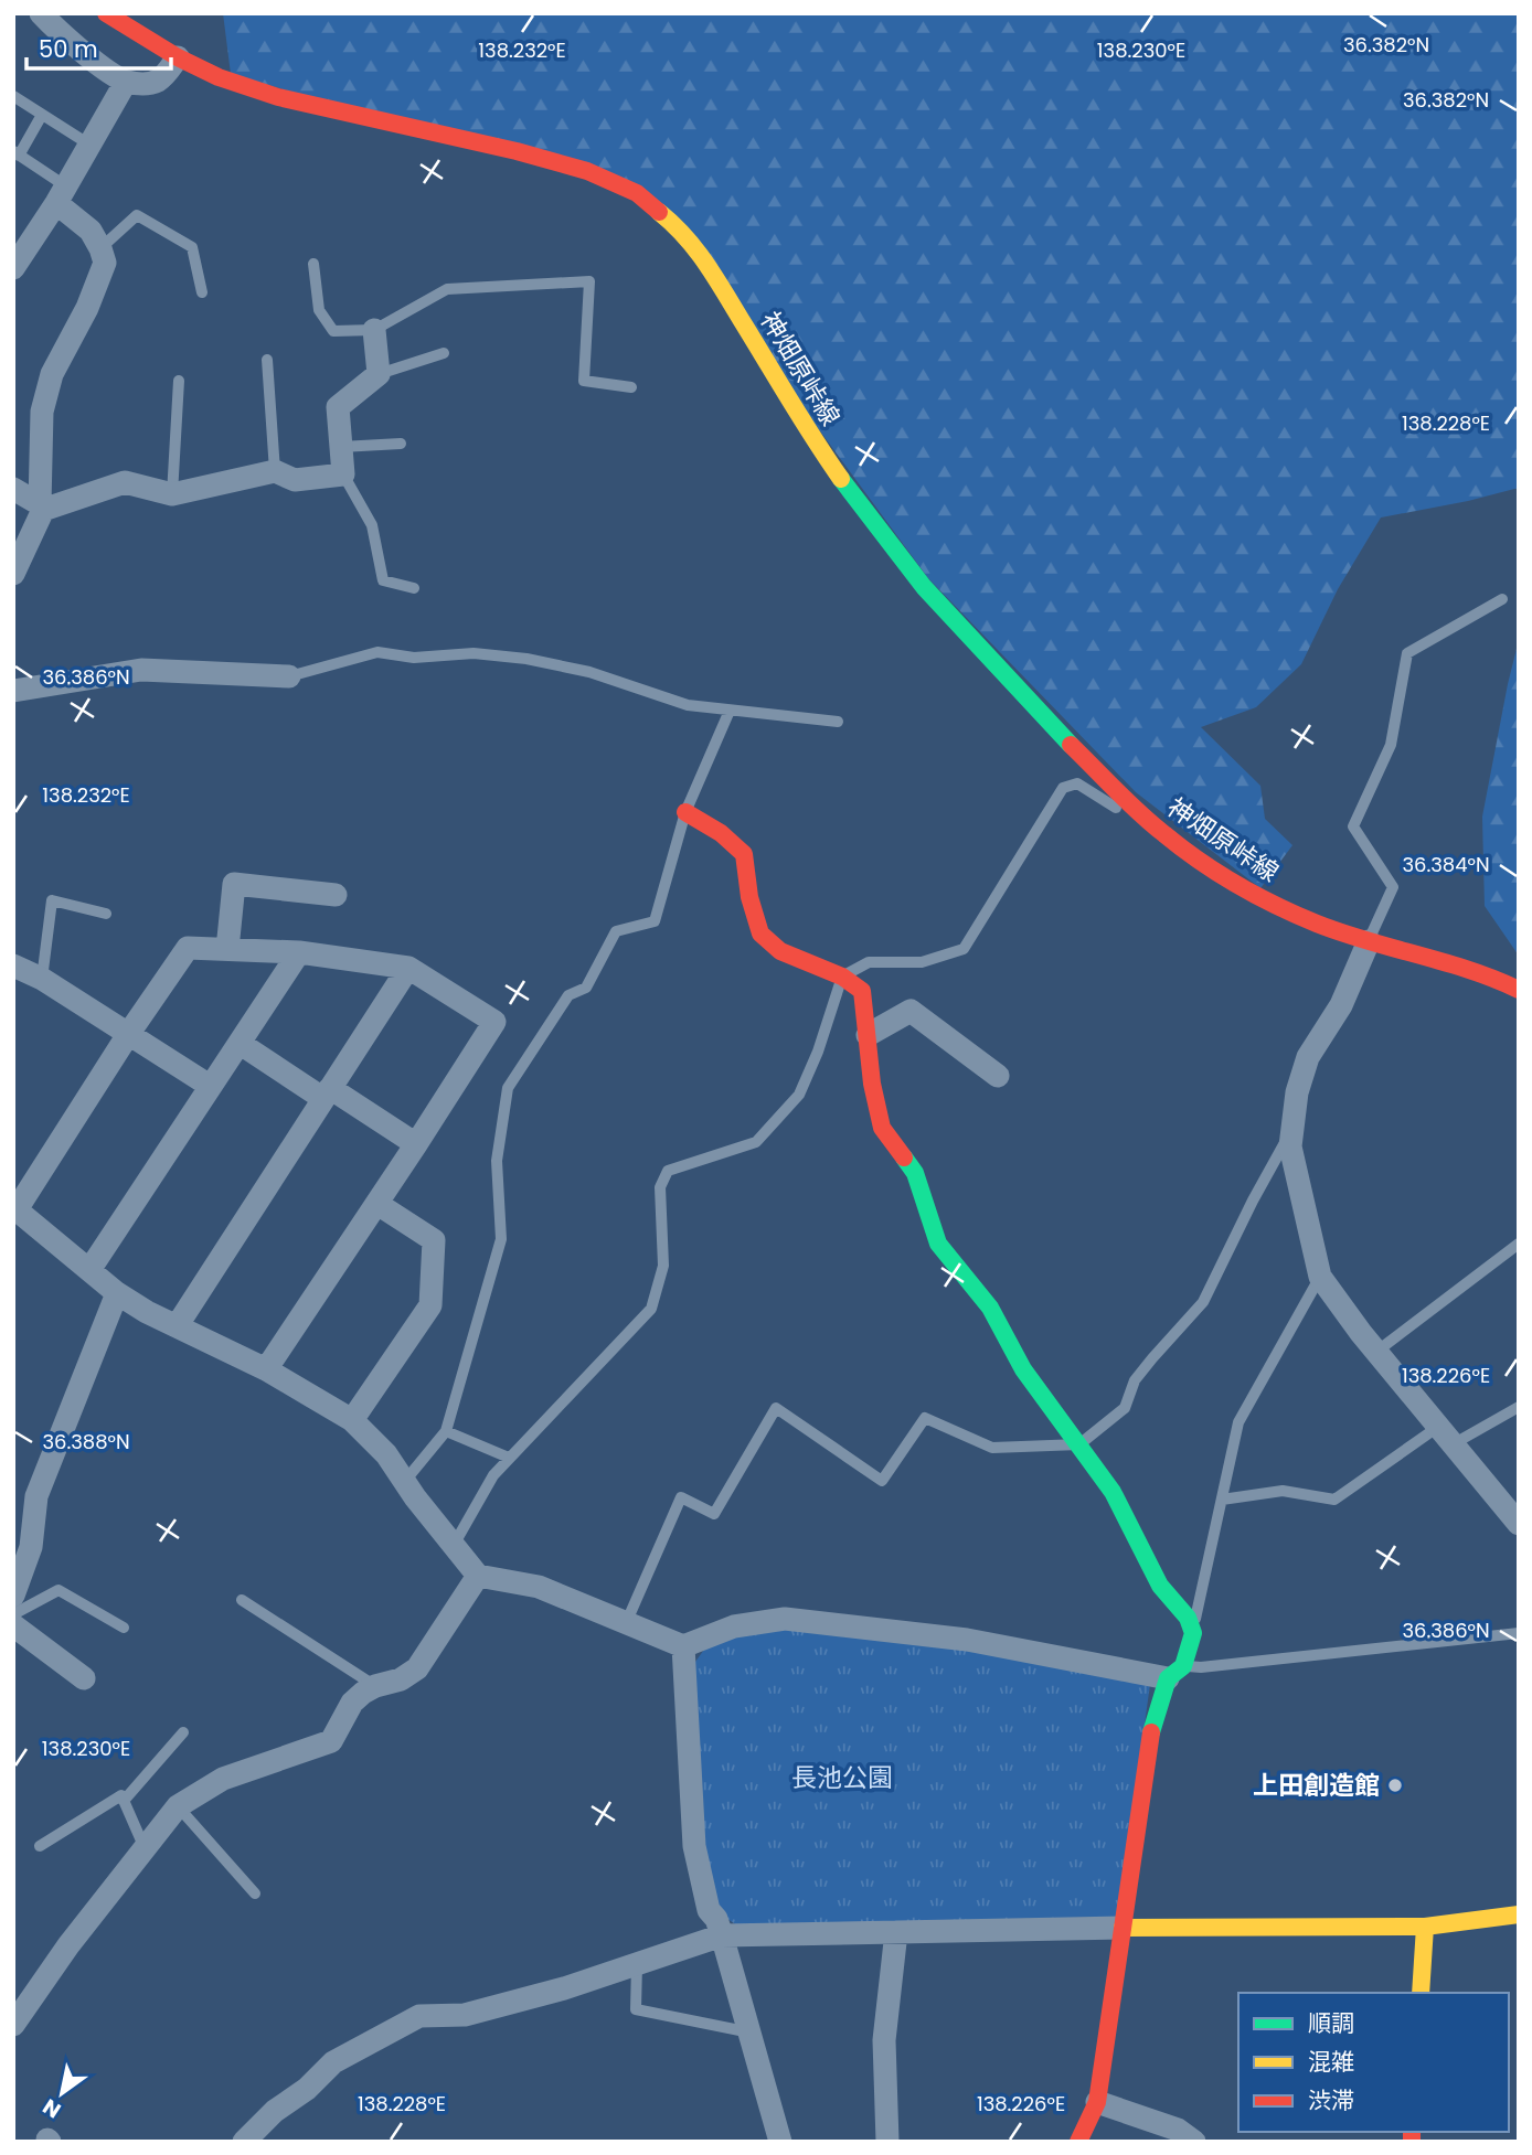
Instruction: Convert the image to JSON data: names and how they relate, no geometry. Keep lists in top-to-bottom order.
{
  "streets": {
    "street": ["神畑原峠線"]
  },
  "parks": ["長池公園"],
  "places": ["上田創造館"],
  "legend": ["順調", "混雑", "渋滞"],
  "scale_bar": "50 m",
  "north": "bottom left",
  "coordinates": [
    "36.382°N",
    "138.232°E",
    "138.230°E",
    "138.228°E",
    "36.386°N",
    "36.384°N",
    "138.226°E",
    "36.388°N"
  ]
}
